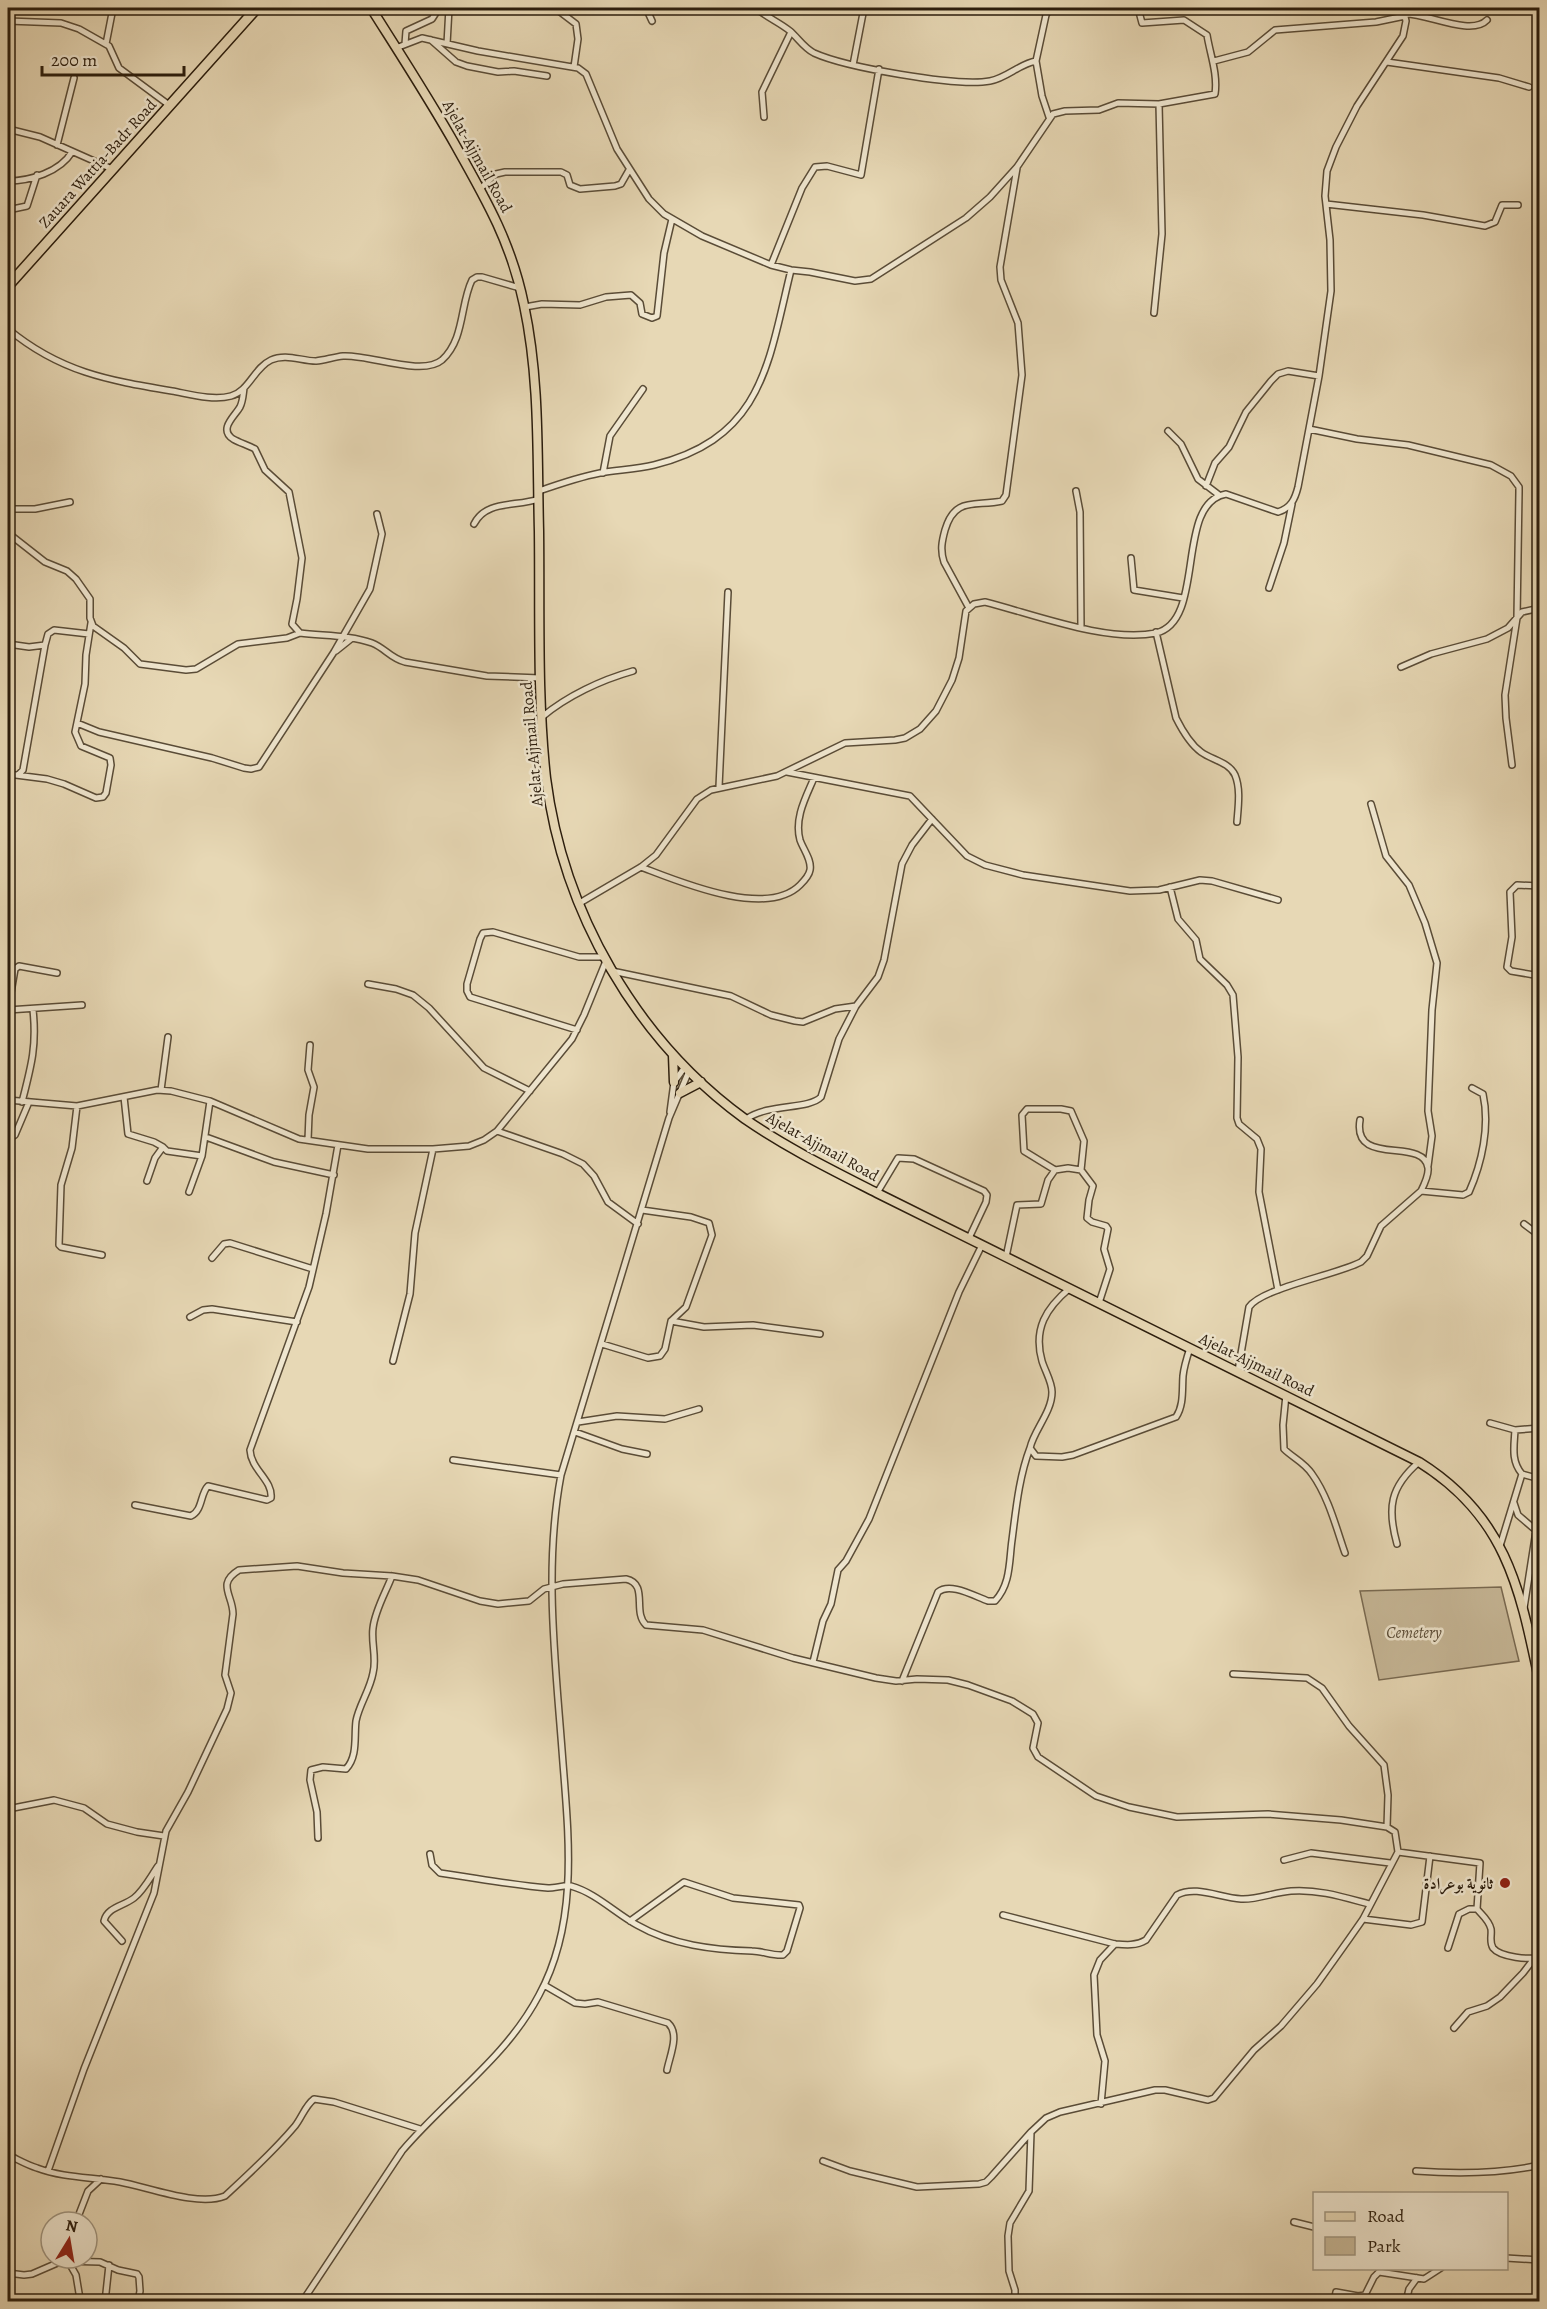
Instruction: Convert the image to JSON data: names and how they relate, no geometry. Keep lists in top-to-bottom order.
{
  "streets": {
    "highway": ["Zauara Wattia-Badr Road"],
    "main road": ["Ajelat-Ajjmail Road"]
  },
  "parks": ["Cemetery"],
  "places": ["ثانوية بوعرادة"],
  "legend": ["Road", "Park"],
  "scale_bar": "200 m",
  "north": "top"
}
